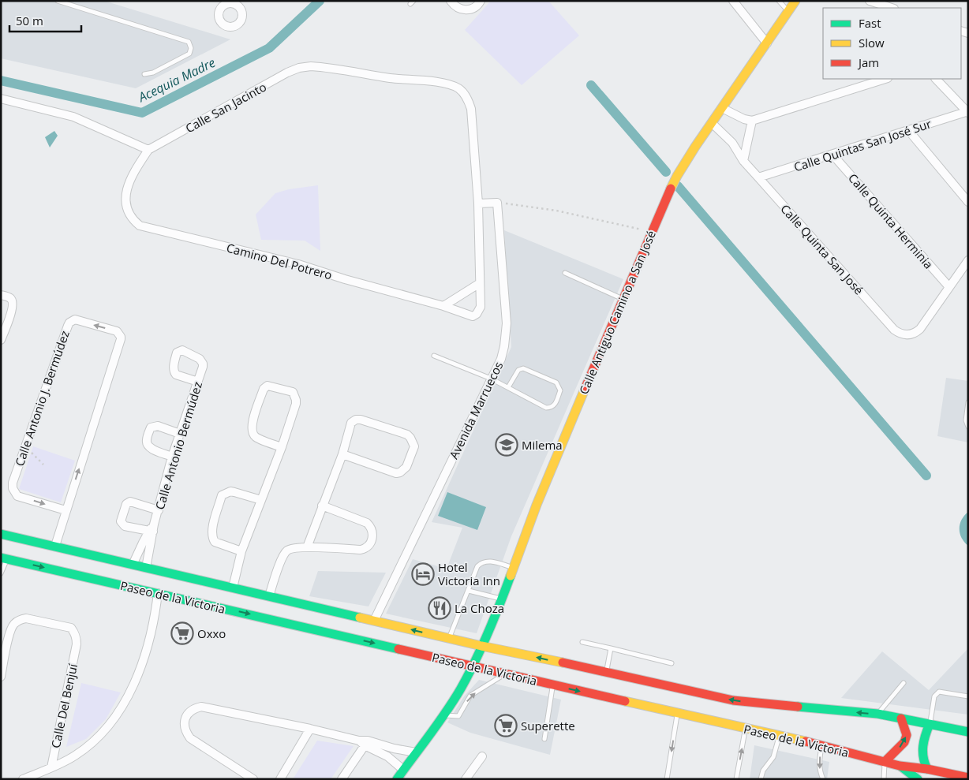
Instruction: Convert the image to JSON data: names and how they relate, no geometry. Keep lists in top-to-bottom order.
{
  "streets": {
    "main road": ["Calle Antiguo Camino a San José", "Paseo de la Victoria"],
    "street": [
      "Calle San Jacinto",
      "Calle Quintas San José Sur",
      "Calle Quinta Herminia",
      "Calle Quinta San José",
      "Camino Del Potrero",
      "Calle Antonio J. Bermúdez",
      "Avenida Marruecos",
      "Calle Antonio Bermúdez",
      "Calle Del Benjuí"
    ]
  },
  "crossings": [
    ["Calle San Jacinto", "Camino Del Potrero"],
    ["Calle Quintas San José Sur", "Calle Quinta Herminia"],
    ["Calle Quintas San José Sur", "Calle Quinta San José"],
    ["Calle Quinta Herminia", "Calle Quinta San José"],
    ["Calle Quinta San José", "Calle Antiguo Camino a San José"],
    ["Calle Antiguo Camino a San José", "Paseo de la Victoria"],
    ["Calle Antonio J. Bermúdez", "Paseo de la Victoria"],
    ["Avenida Marruecos", "Paseo de la Victoria"],
    ["Calle Antonio Bermúdez", "Paseo de la Victoria"]
  ],
  "water": ["Acequia Madre"],
  "places": {
    "school or university": ["Milema"],
    "hotel": ["Hotel Victoria Inn"],
    "restaurant": ["La Choza"],
    "supermarket": ["Oxxo", "Superette"]
  },
  "legend": ["Fast", "Slow", "Jam"],
  "scale_bar": "50 m"
}
